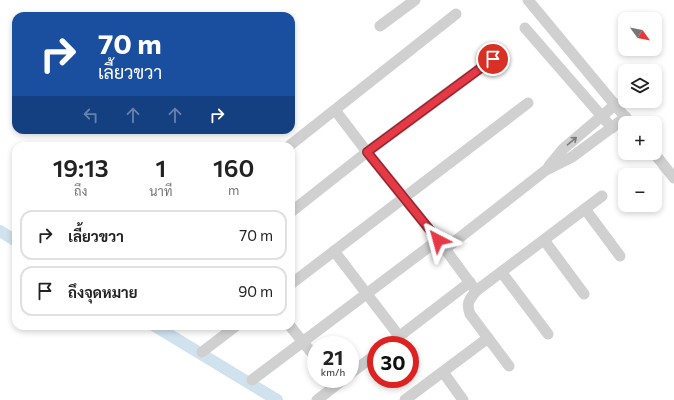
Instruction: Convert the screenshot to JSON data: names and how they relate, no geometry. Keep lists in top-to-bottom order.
{
  "north": "bottom right",
  "page": {
    "map_buttons": ["+", "−"],
    "turn": ["70 m", "เลี้ยวขวา"],
    "eta": [
      "19:13",
      "ถึง",
      "1",
      "นาที",
      "160",
      "m"
    ],
    "list": [
      {
        "name": "เลี้ยวขวา",
        "value": "70 m"
      },
      {
        "name": "ถึงจุดหมาย",
        "value": "90 m"
      }
    ],
    "speed": "21 km/h",
    "limit": "30"
  }
}
